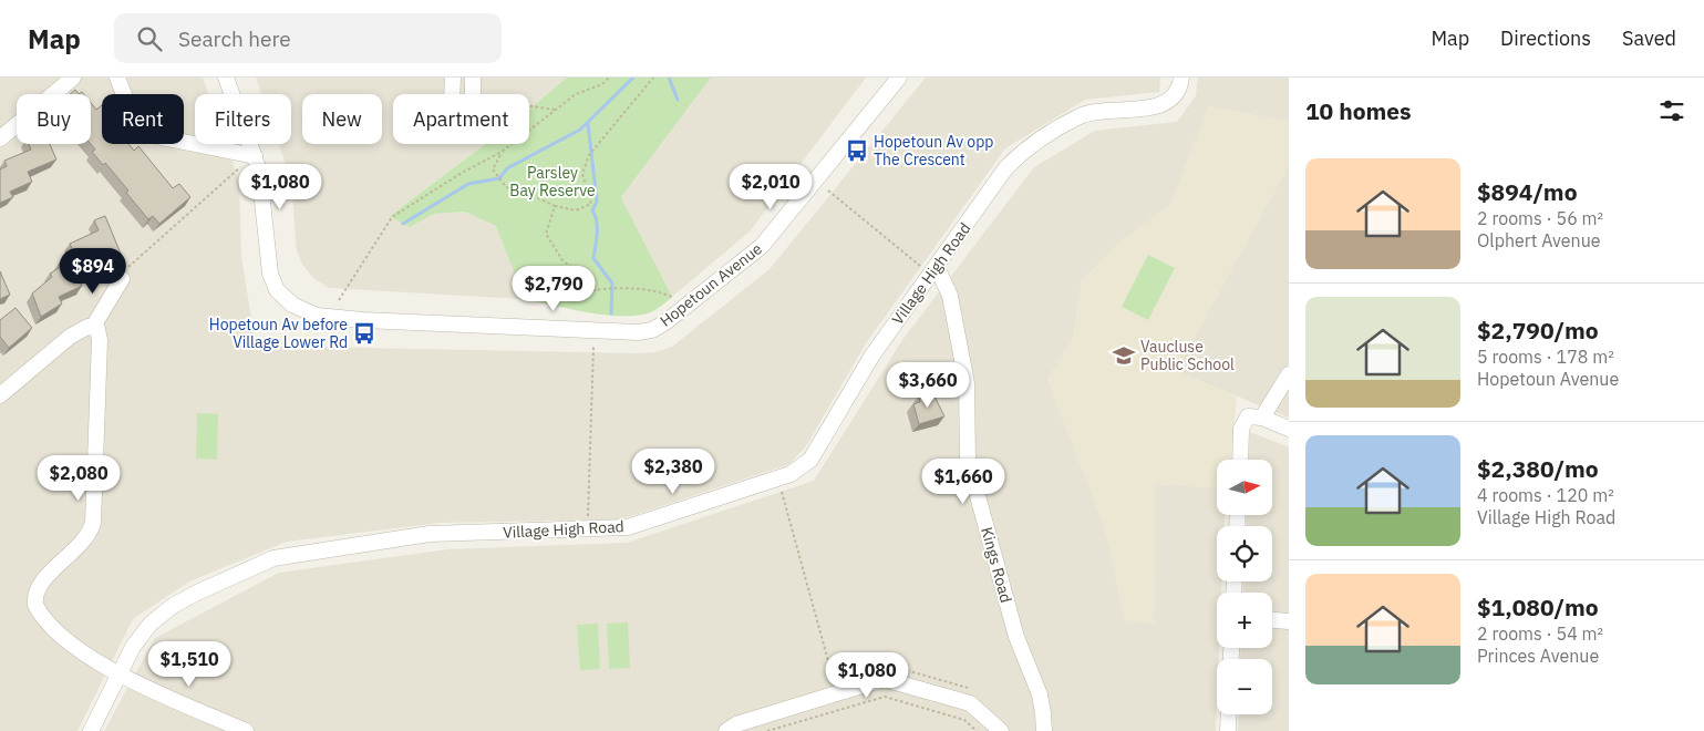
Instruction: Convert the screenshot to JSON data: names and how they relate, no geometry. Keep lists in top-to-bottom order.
{
  "streets": {
    "street": ["Village High Road", "Hopetoun Avenue", "Kings Road"]
  },
  "crossings": [
    ["Village High Road", "Kings Road"]
  ],
  "parks": ["Parsley Bay Reserve"],
  "places": {
    "bus stop": ["Hopetoun Av opp The Crescent", "Hopetoun Av before Village Lower Rd"],
    "school or university": ["Vaucluse Public School"]
  },
  "north": "right",
  "page": {
    "header": "Map",
    "search": "Search here",
    "nav": ["Map", "Directions", "Saved"],
    "heading": "10 homes",
    "chip": [
      "Buy",
      "Rent",
      "Filters",
      "New",
      "Apartment"
    ],
    "list": [
      {
        "name": "$894/mo",
        "note": "2 rooms · 56 m² · Olphert Avenue"
      },
      {
        "name": "$2,790/mo",
        "note": "5 rooms · 178 m² · Hopetoun Avenue"
      },
      {
        "name": "$2,380/mo",
        "note": "4 rooms · 120 m² · Village High Road"
      },
      {
        "name": "$1,080/mo",
        "note": "2 rooms · 54 m² · Princes Avenue"
      }
    ],
    "price": [
      "$1,080",
      "$2,010",
      "$894",
      "$2,790",
      "$3,660",
      "$2,380",
      "$2,080",
      "$1,660",
      "$1,510",
      "$1,080"
    ],
    "map_buttons": ["+", "−"]
  }
}
